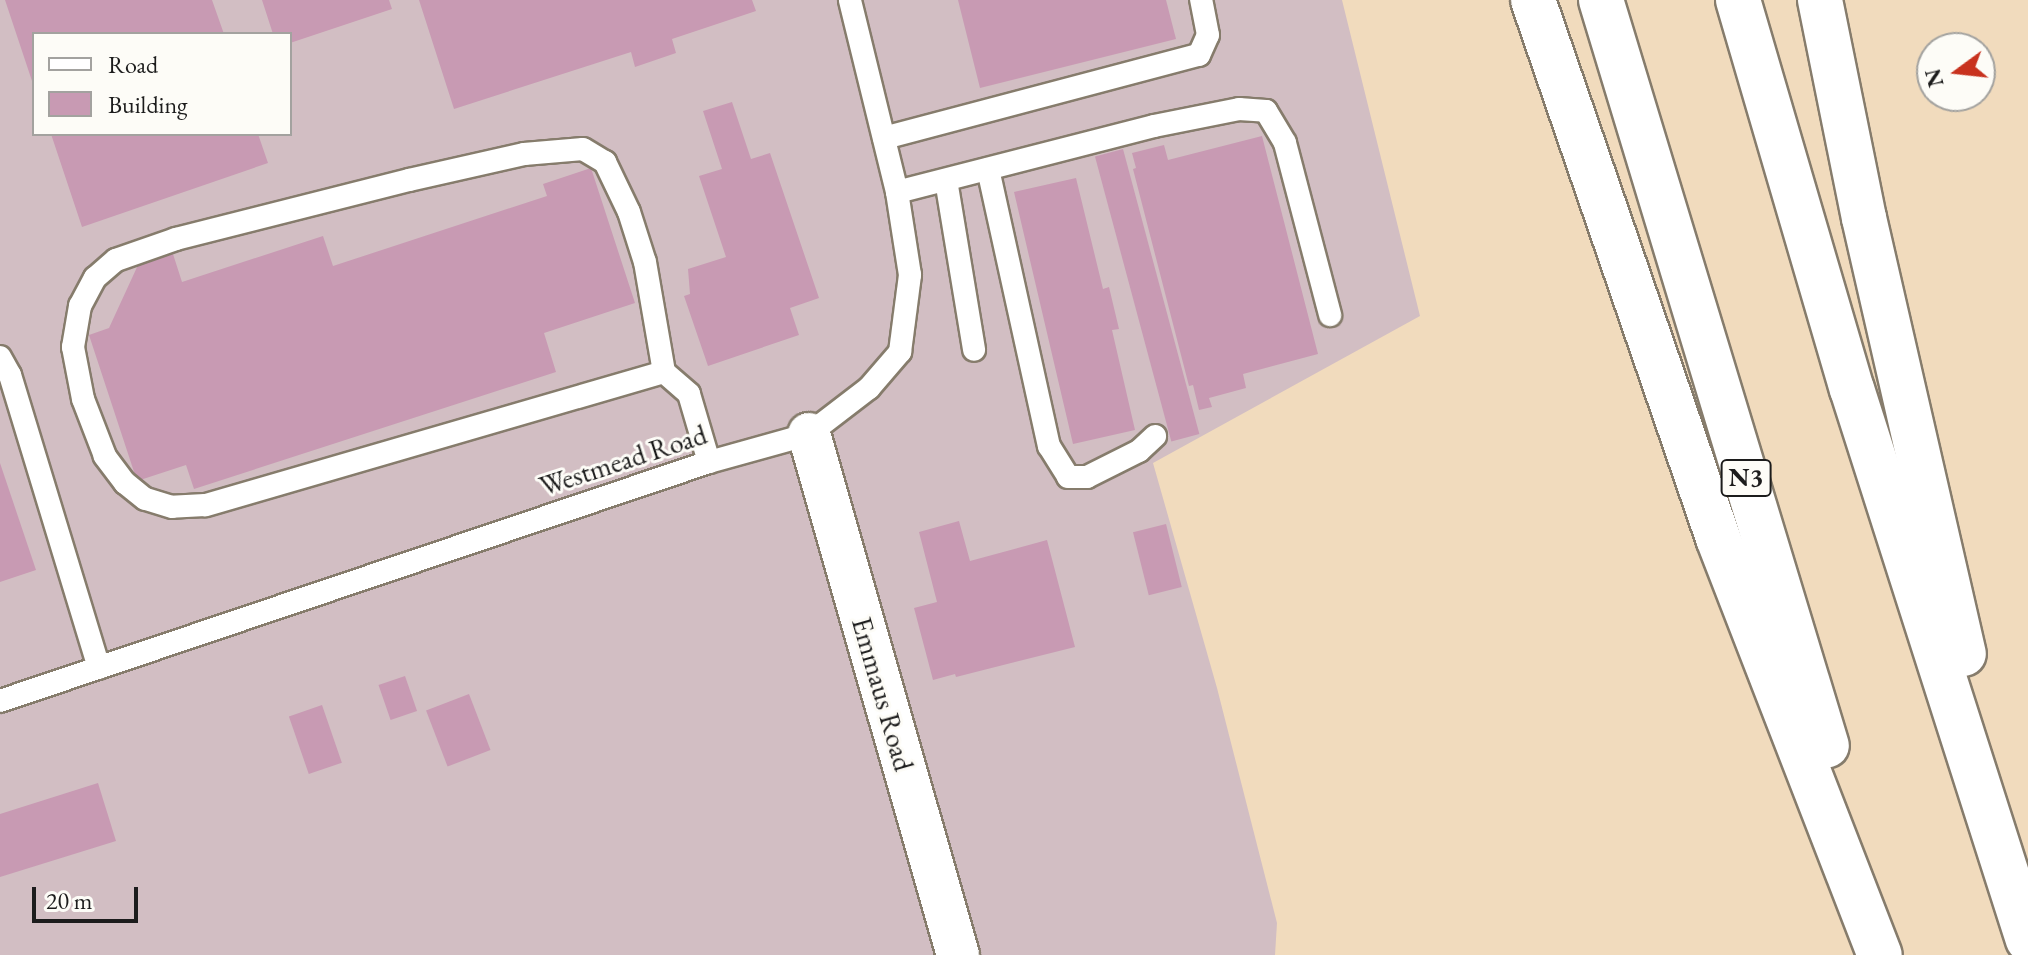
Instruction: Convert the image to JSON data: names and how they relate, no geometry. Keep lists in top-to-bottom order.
{
  "streets": {
    "highway": ["N3"],
    "street": ["Emmaus Road"],
    "lane": ["Westmead Road"]
  },
  "crossings": [
    ["Westmead Road", "Emmaus Road"]
  ],
  "legend": ["Road", "Building"],
  "scale_bar": "20 m",
  "north": "left"
}
